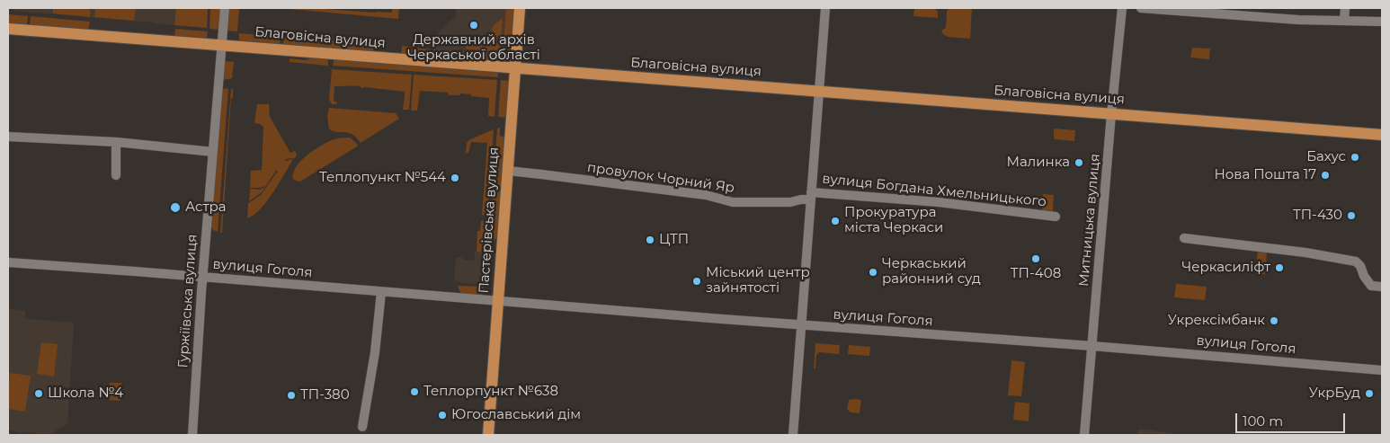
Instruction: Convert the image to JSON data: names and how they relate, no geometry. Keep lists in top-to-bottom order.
{
  "streets": {
    "main road": ["Благовісна вулиця", "Пастерівська вулиця"],
    "street": [
      "провулок Чорний Яр",
      "вулиця Богдана Хмельницького",
      "Митницька вулиця",
      "вулиця Гоголя",
      "Гуржіївська вулиця"
    ]
  },
  "crossings": [
    ["Благовісна вулиця", "вулиця Богдана Хмельницького"],
    ["Благовісна вулиця", "Пастерівська вулиця"],
    ["Благовісна вулиця", "Митницька вулиця"],
    ["Благовісна вулиця", "Гуржіївська вулиця"],
    ["провулок Чорний Яр", "вулиця Богдана Хмельницького"],
    ["провулок Чорний Яр", "Пастерівська вулиця"],
    ["вулиця Богдана Хмельницького", "вулиця Гоголя"],
    ["Пастерівська вулиця", "вулиця Гоголя"],
    ["Митницька вулиця", "вулиця Гоголя"],
    ["вулиця Гоголя", "Гуржіївська вулиця"]
  ],
  "places": [
    "Державний архів Черкаської області",
    "Бахус",
    "Малинка",
    "Нова Пошта 17",
    "Теплопункт №544",
    "Астра",
    "ТП-430",
    "Прокуратура міста Черкаси",
    "ЦТП",
    "ТП-408",
    "Черкасиліфт",
    "Черкаський районний суд",
    "Міський центр зайнятості",
    "Укрексімбанк",
    "Теплорпункт №638",
    "Школа №4",
    "УкрБуд",
    "ТП-380",
    "Югославський дім"
  ],
  "scale_bar": "100 m"
}
